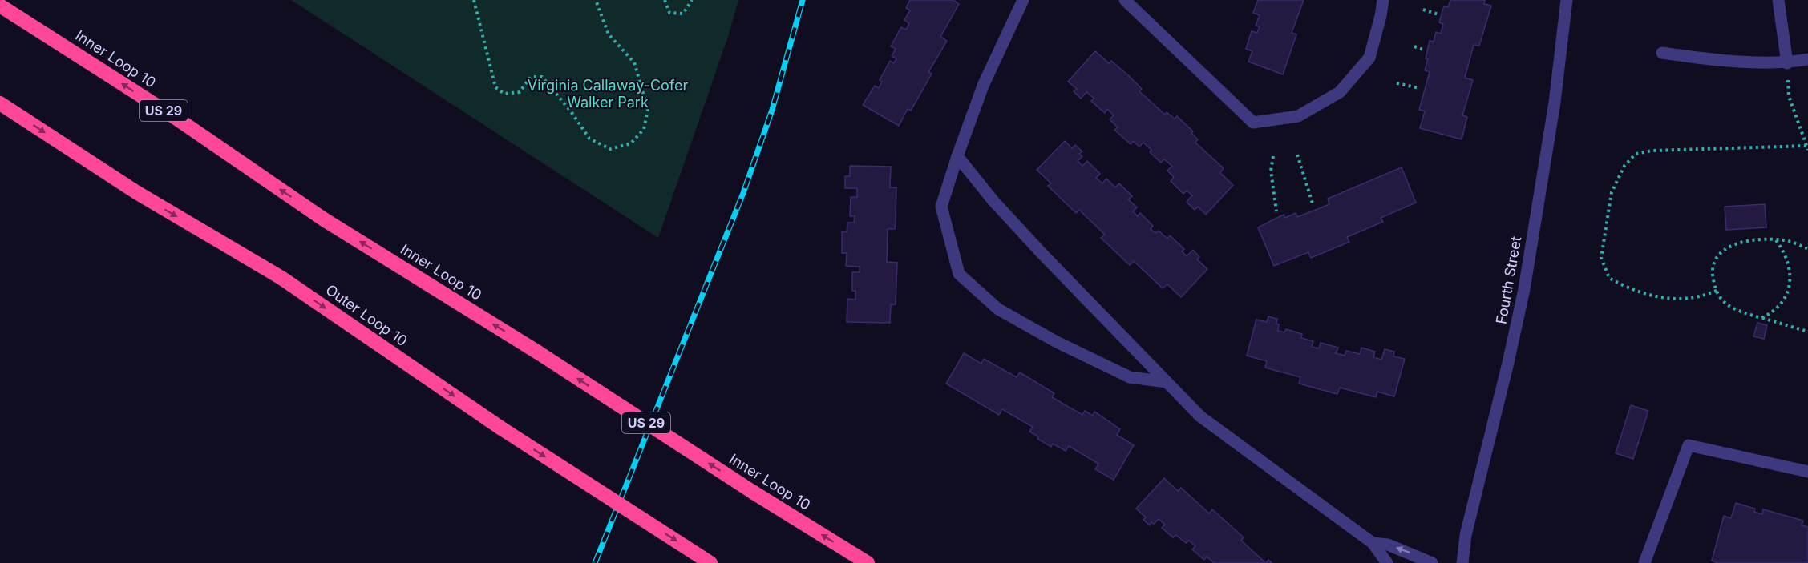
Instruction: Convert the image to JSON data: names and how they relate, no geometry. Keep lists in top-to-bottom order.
{
  "streets": {
    "highway": ["Inner Loop 10", "US 29", "Outer Loop 10"],
    "street": ["Fourth Street"]
  },
  "one_way": ["Inner Loop 10", "Outer Loop 10"],
  "parks": ["Virginia Callaway-Cofer Walker Park"]
}
